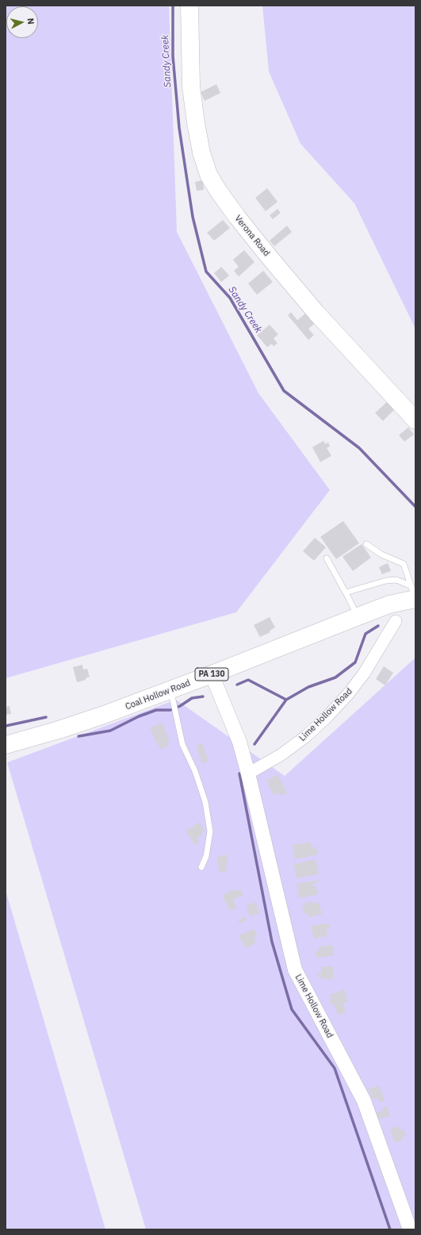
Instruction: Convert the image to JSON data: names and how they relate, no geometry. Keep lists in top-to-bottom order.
{
  "streets": {
    "main road": ["Verona Road", "PA 130", "Coal Hollow Road"],
    "street": ["Lime Hollow Road"]
  },
  "crossings": [
    ["Coal Hollow Road", "Lime Hollow Road"]
  ],
  "water": ["Sandy Creek"],
  "north": "right"
}
